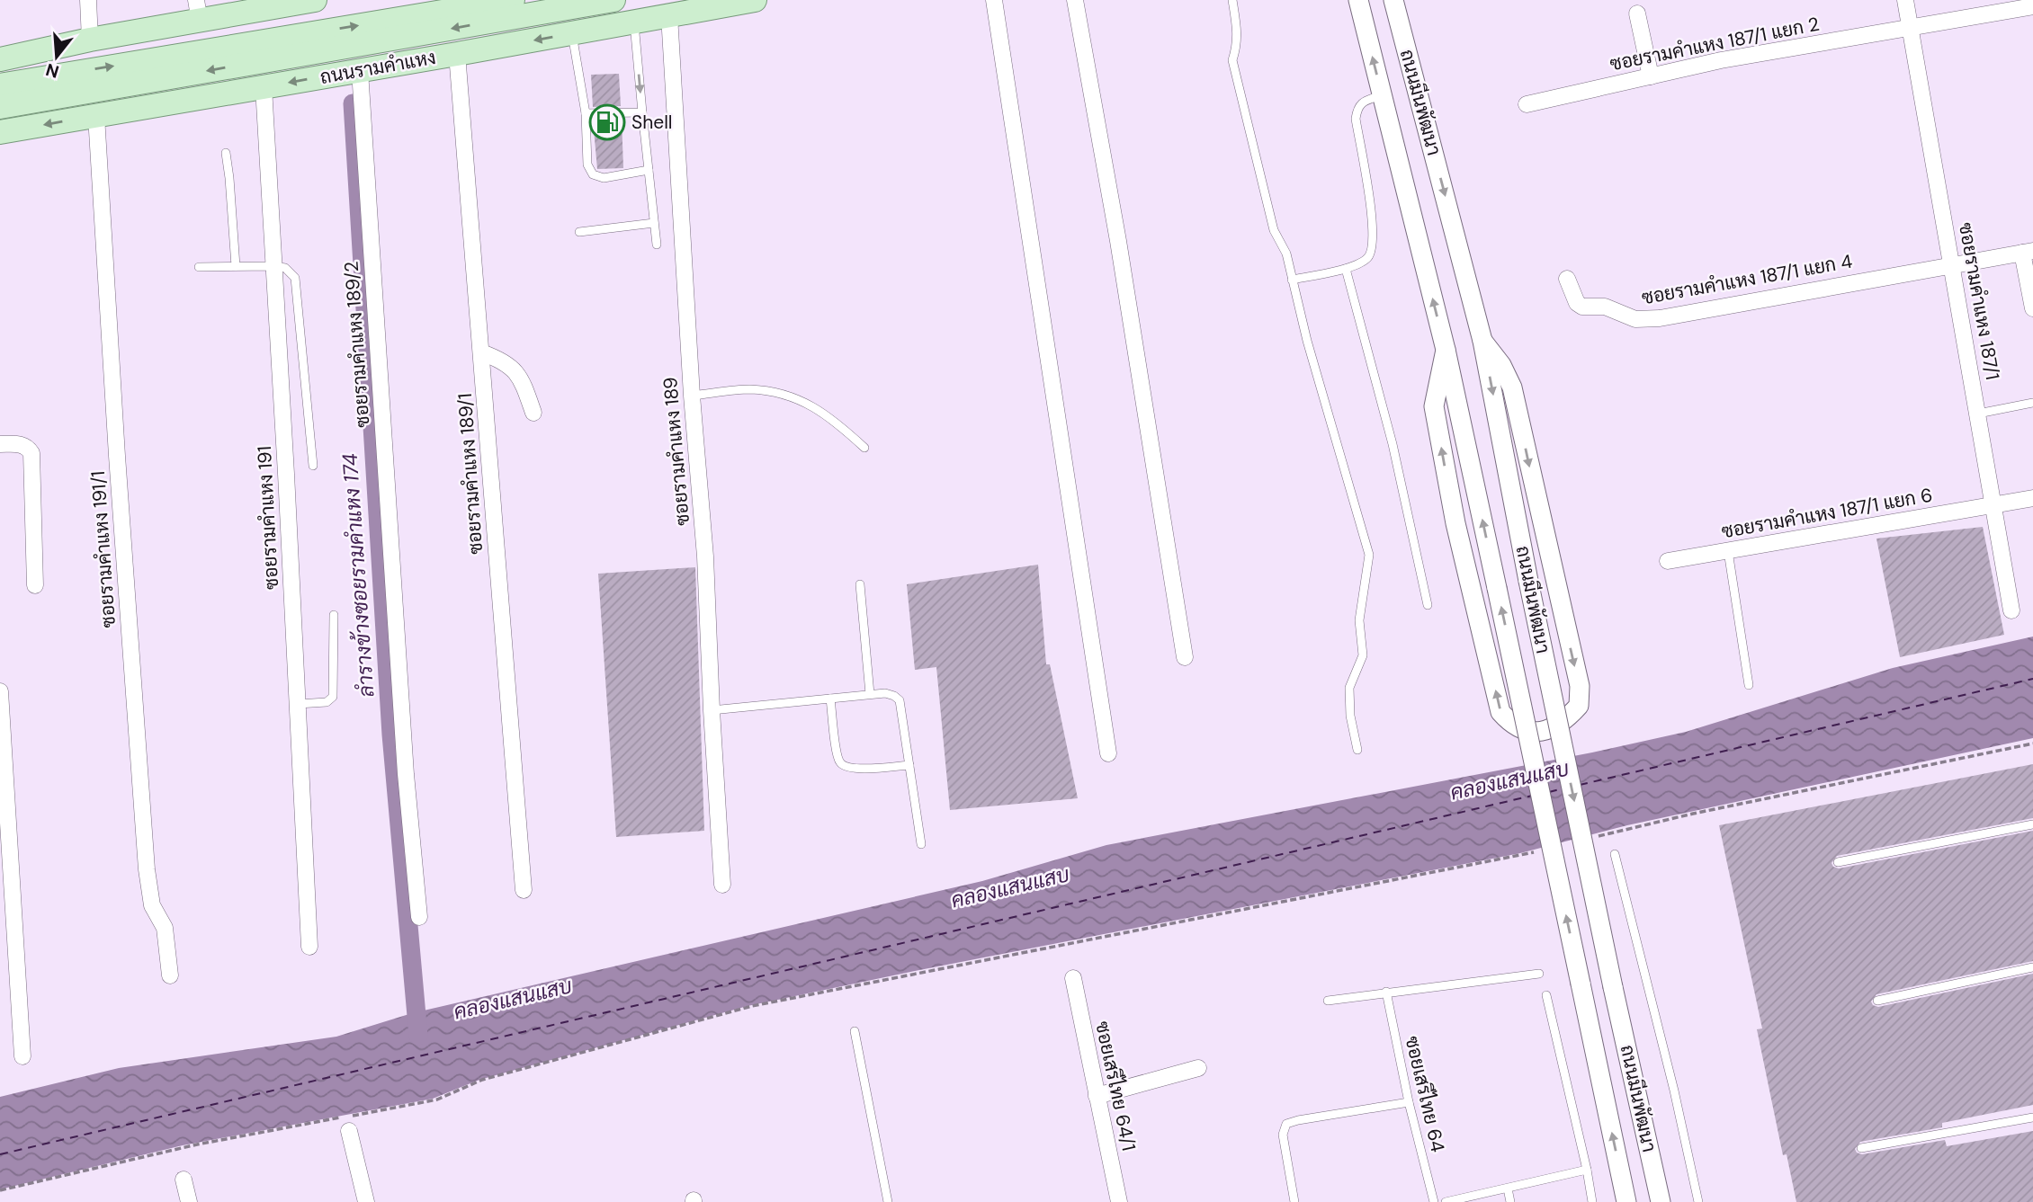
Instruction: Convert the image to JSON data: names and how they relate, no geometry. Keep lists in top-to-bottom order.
{
  "streets": {
    "main road": ["ถนนรามคำแหง"],
    "street": [
      "ซอยรามคำแหง 187/1 แยก 2",
      "ถนนมีนพัฒนา",
      "ซอยรามคำแหง 187/1 แยก 4",
      "ซอยรามคำแหง 187/1",
      "ซอยรามคำแหง 189/2",
      "ซอยรามคำแหง 189",
      "ซอยรามคำแหง 189/1",
      "ซอยรามคำแหง 187/1 แยก 6",
      "ซอยรามคำแหง 191",
      "ซอยรามคำแหง 191/1",
      "ซอยเสรีไทย 64/1"
    ],
    "lane": ["ซอยเสรีไทย 64"]
  },
  "crossings": [
    ["ซอยรามคำแหง 187/1 แยก 2", "ซอยรามคำแหง 187/1"],
    ["ถนนรามคำแหง", "ซอยรามคำแหง 189/2"],
    ["ถนนรามคำแหง", "ซอยรามคำแหง 189"],
    ["ถนนรามคำแหง", "ซอยรามคำแหง 189/1"],
    ["ถนนรามคำแหง", "ซอยรามคำแหง 191"],
    ["ถนนรามคำแหง", "ซอยรามคำแหง 191/1"],
    ["ซอยรามคำแหง 187/1 แยก 4", "ซอยรามคำแหง 187/1"],
    ["ซอยรามคำแหง 187/1", "ซอยรามคำแหง 187/1 แยก 6"]
  ],
  "water": ["ลำรางข้างซอยรามคำแหง 174", "คลองแสนแสบ"],
  "places": {
    "fuel station": ["Shell"]
  },
  "north": "bottom"
}
